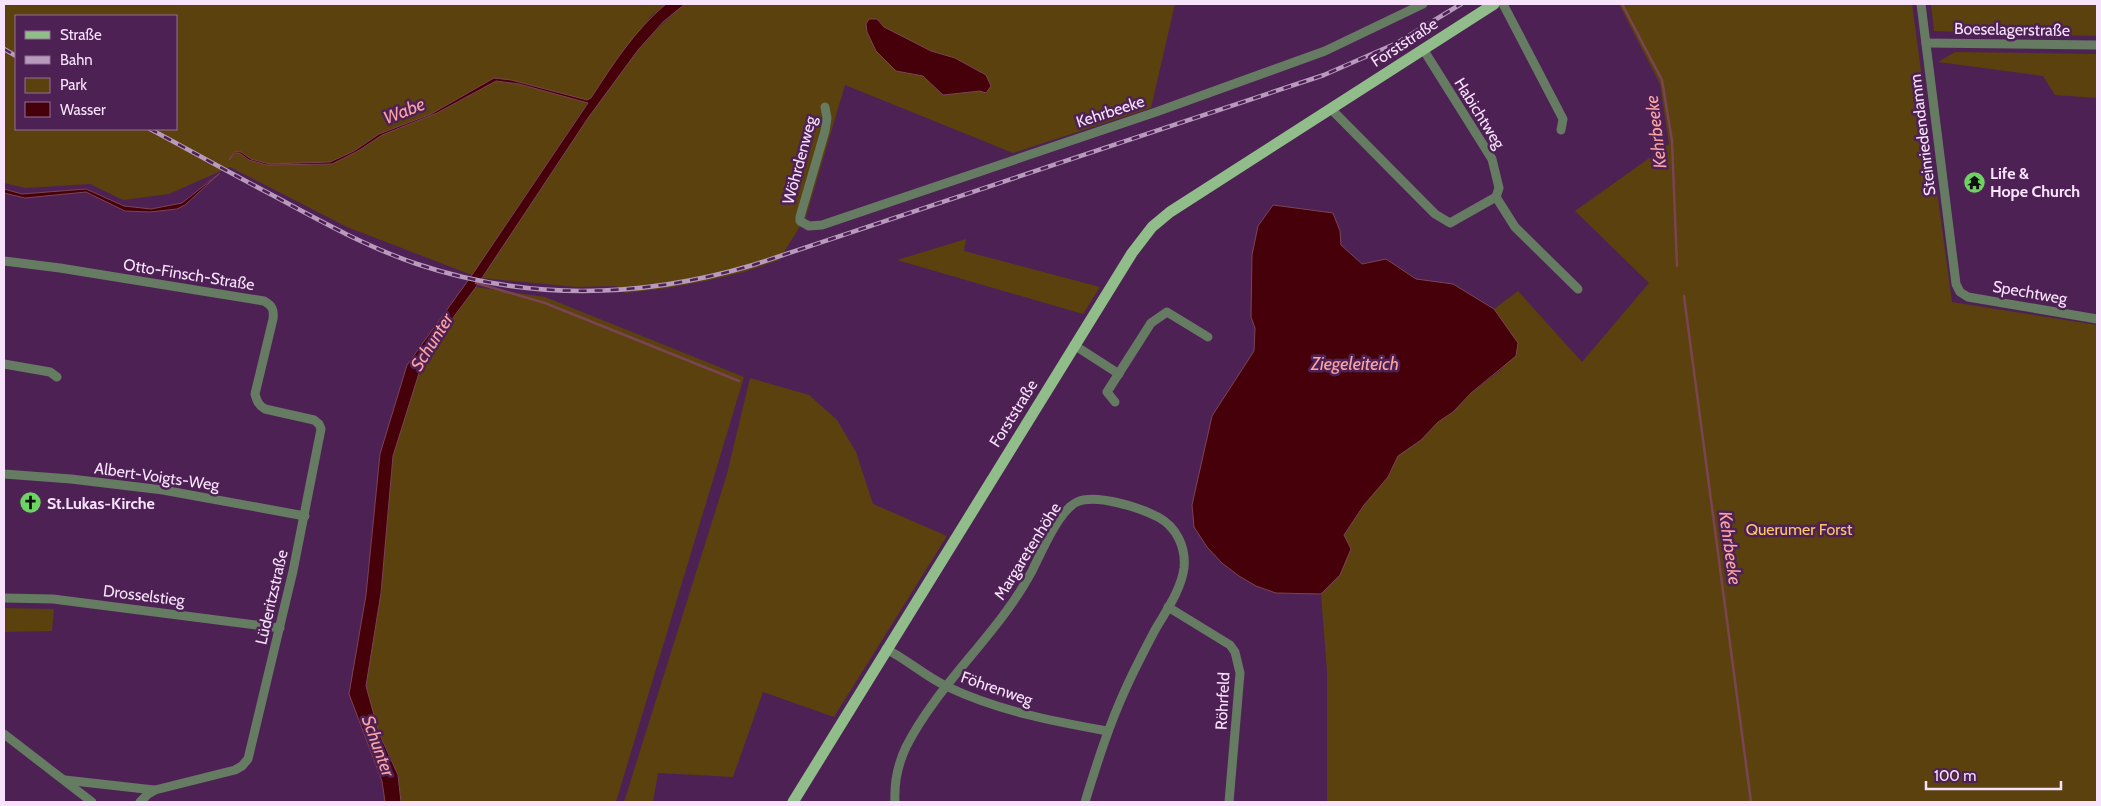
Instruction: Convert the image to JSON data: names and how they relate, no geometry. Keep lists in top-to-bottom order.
{
  "streets": {
    "main road": ["Forststraße"],
    "street": [
      "Boeselagerstraße",
      "Kehrbeeke",
      "Habichtweg",
      "Steinriedendamm",
      "Wöhrdenweg",
      "Otto-Finsch-Straße",
      "Spechtweg",
      "Albert-Voigts-Weg",
      "Margaretenhöhe",
      "Drosselstieg",
      "Lüderitzstraße",
      "Föhrenweg",
      "Röhrfeld"
    ]
  },
  "crossings": [
    ["Boeselagerstraße", "Steinriedendamm"],
    ["Forststraße", "Habichtweg"],
    ["Forststraße", "Föhrenweg"],
    ["Kehrbeeke", "Wöhrdenweg"],
    ["Steinriedendamm", "Spechtweg"],
    ["Otto-Finsch-Straße", "Lüderitzstraße"],
    ["Albert-Voigts-Weg", "Lüderitzstraße"],
    ["Margaretenhöhe", "Föhrenweg"],
    ["Margaretenhöhe", "Röhrfeld"],
    ["Drosselstieg", "Lüderitzstraße"]
  ],
  "water": [
    "Wabe",
    "Kehrbeeke",
    "Schunter",
    "Ziegeleiteich"
  ],
  "parks": ["Querumer Forst"],
  "places": {
    "temple": ["Life & Hope Church"],
    "church": ["St.Lukas-Kirche"]
  },
  "legend": [
    "Straße",
    "Bahn",
    "Park",
    "Wasser"
  ],
  "scale_bar": "100 m"
}
